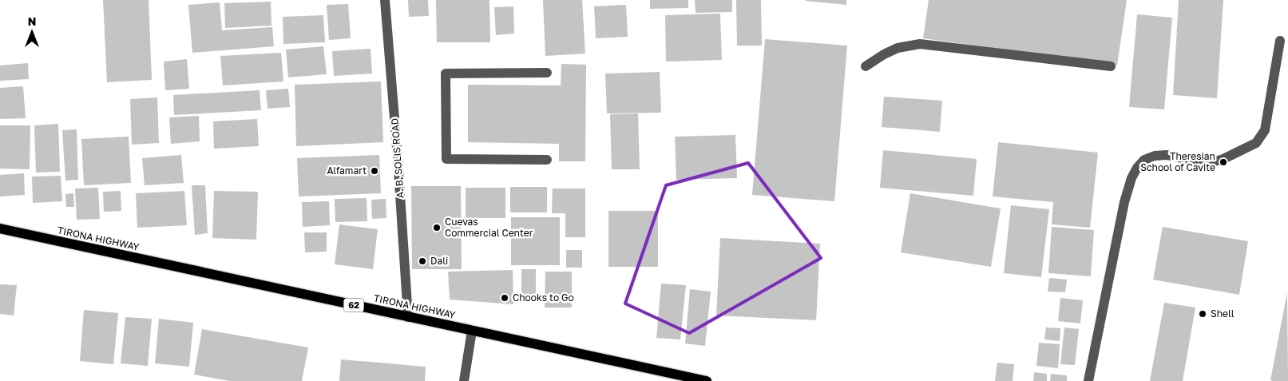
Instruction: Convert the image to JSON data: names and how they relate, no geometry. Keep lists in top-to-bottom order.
{
  "streets": {
    "main road": ["TIRONA HIGHWAY", "62"],
    "street": ["A. B. SOLIS ROAD"]
  },
  "crossings": [
    ["A. B. SOLIS ROAD", "TIRONA HIGHWAY"]
  ],
  "places": [
    "Theresian School of Cavite",
    "Alfamart",
    "Cuevas Commercial Center",
    "Dali",
    "Chooks to Go",
    "Shell"
  ],
  "north": "top"
}
